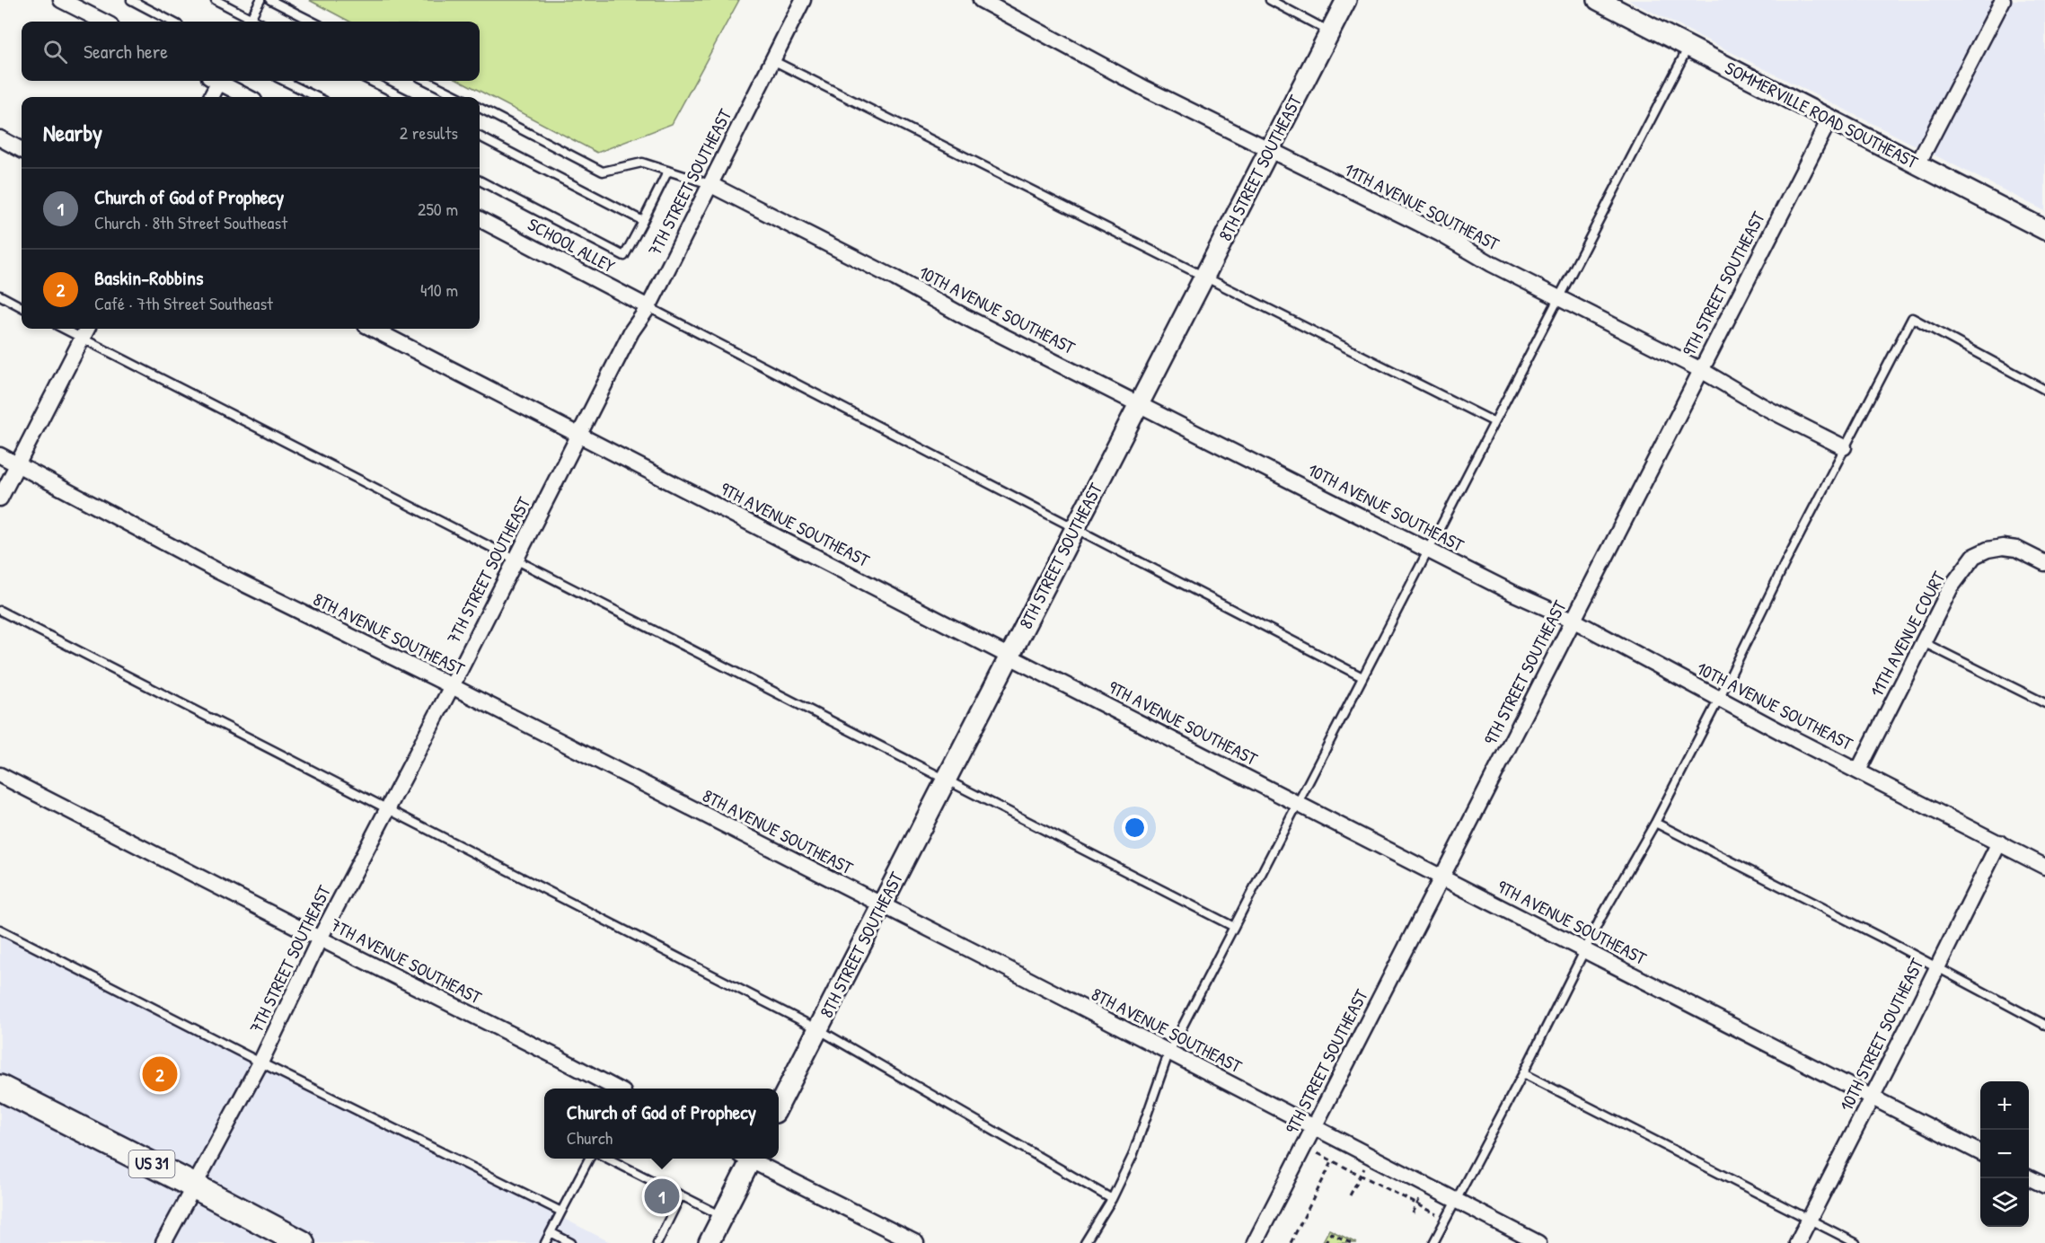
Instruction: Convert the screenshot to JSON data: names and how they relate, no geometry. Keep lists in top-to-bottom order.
{
  "streets": {
    "main road": ["US 31"],
    "street": [
      "SOMMERVILLE ROAD SOUTHEAST",
      "8TH STREET SOUTHEAST",
      "7TH STREET SOUTHEAST",
      "11TH AVENUE SOUTHEAST",
      "SCHOOL ALLEY",
      "9TH STREET SOUTHEAST",
      "10TH AVENUE SOUTHEAST",
      "9TH AVENUE SOUTHEAST",
      "8TH AVENUE SOUTHEAST",
      "11TH AVENUE COURT",
      "7TH AVENUE SOUTHEAST",
      "10TH STREET SOUTHEAST"
    ]
  },
  "crossings": [
    ["SOMMERVILLE ROAD SOUTHEAST", "9TH STREET SOUTHEAST"],
    ["8TH STREET SOUTHEAST", "11TH AVENUE SOUTHEAST"],
    ["8TH STREET SOUTHEAST", "10TH AVENUE SOUTHEAST"],
    ["8TH STREET SOUTHEAST", "9TH AVENUE SOUTHEAST"],
    ["8TH STREET SOUTHEAST", "8TH AVENUE SOUTHEAST"],
    ["7TH STREET SOUTHEAST", "SCHOOL ALLEY"],
    ["7TH STREET SOUTHEAST", "10TH AVENUE SOUTHEAST"],
    ["7TH STREET SOUTHEAST", "9TH AVENUE SOUTHEAST"],
    ["7TH STREET SOUTHEAST", "8TH AVENUE SOUTHEAST"],
    ["7TH STREET SOUTHEAST", "7TH AVENUE SOUTHEAST"],
    ["7TH STREET SOUTHEAST", "US 31"],
    ["11TH AVENUE SOUTHEAST", "9TH STREET SOUTHEAST"],
    ["9TH STREET SOUTHEAST", "10TH AVENUE SOUTHEAST"],
    ["9TH STREET SOUTHEAST", "9TH AVENUE SOUTHEAST"],
    ["9TH STREET SOUTHEAST", "8TH AVENUE SOUTHEAST"],
    ["10TH AVENUE SOUTHEAST", "11TH AVENUE COURT"],
    ["10TH AVENUE SOUTHEAST", "10TH STREET SOUTHEAST"],
    ["9TH AVENUE SOUTHEAST", "10TH STREET SOUTHEAST"]
  ],
  "page": {
    "search": "Search here",
    "heading": ["Nearby", "2 results"],
    "list": [
      {
        "mark": "1",
        "name": "Church of God of Prophecy",
        "note": "Church · 8th Street Southeast",
        "value": "250 m"
      },
      {
        "mark": "2",
        "name": "Baskin-Robbins",
        "note": "Café · 7th Street Southeast",
        "value": "410 m"
      }
    ],
    "pins": ["2", "1"],
    "map_buttons": ["+", "−"],
    "popup": ["Church of God of Prophecy", "Church"]
  }
}
